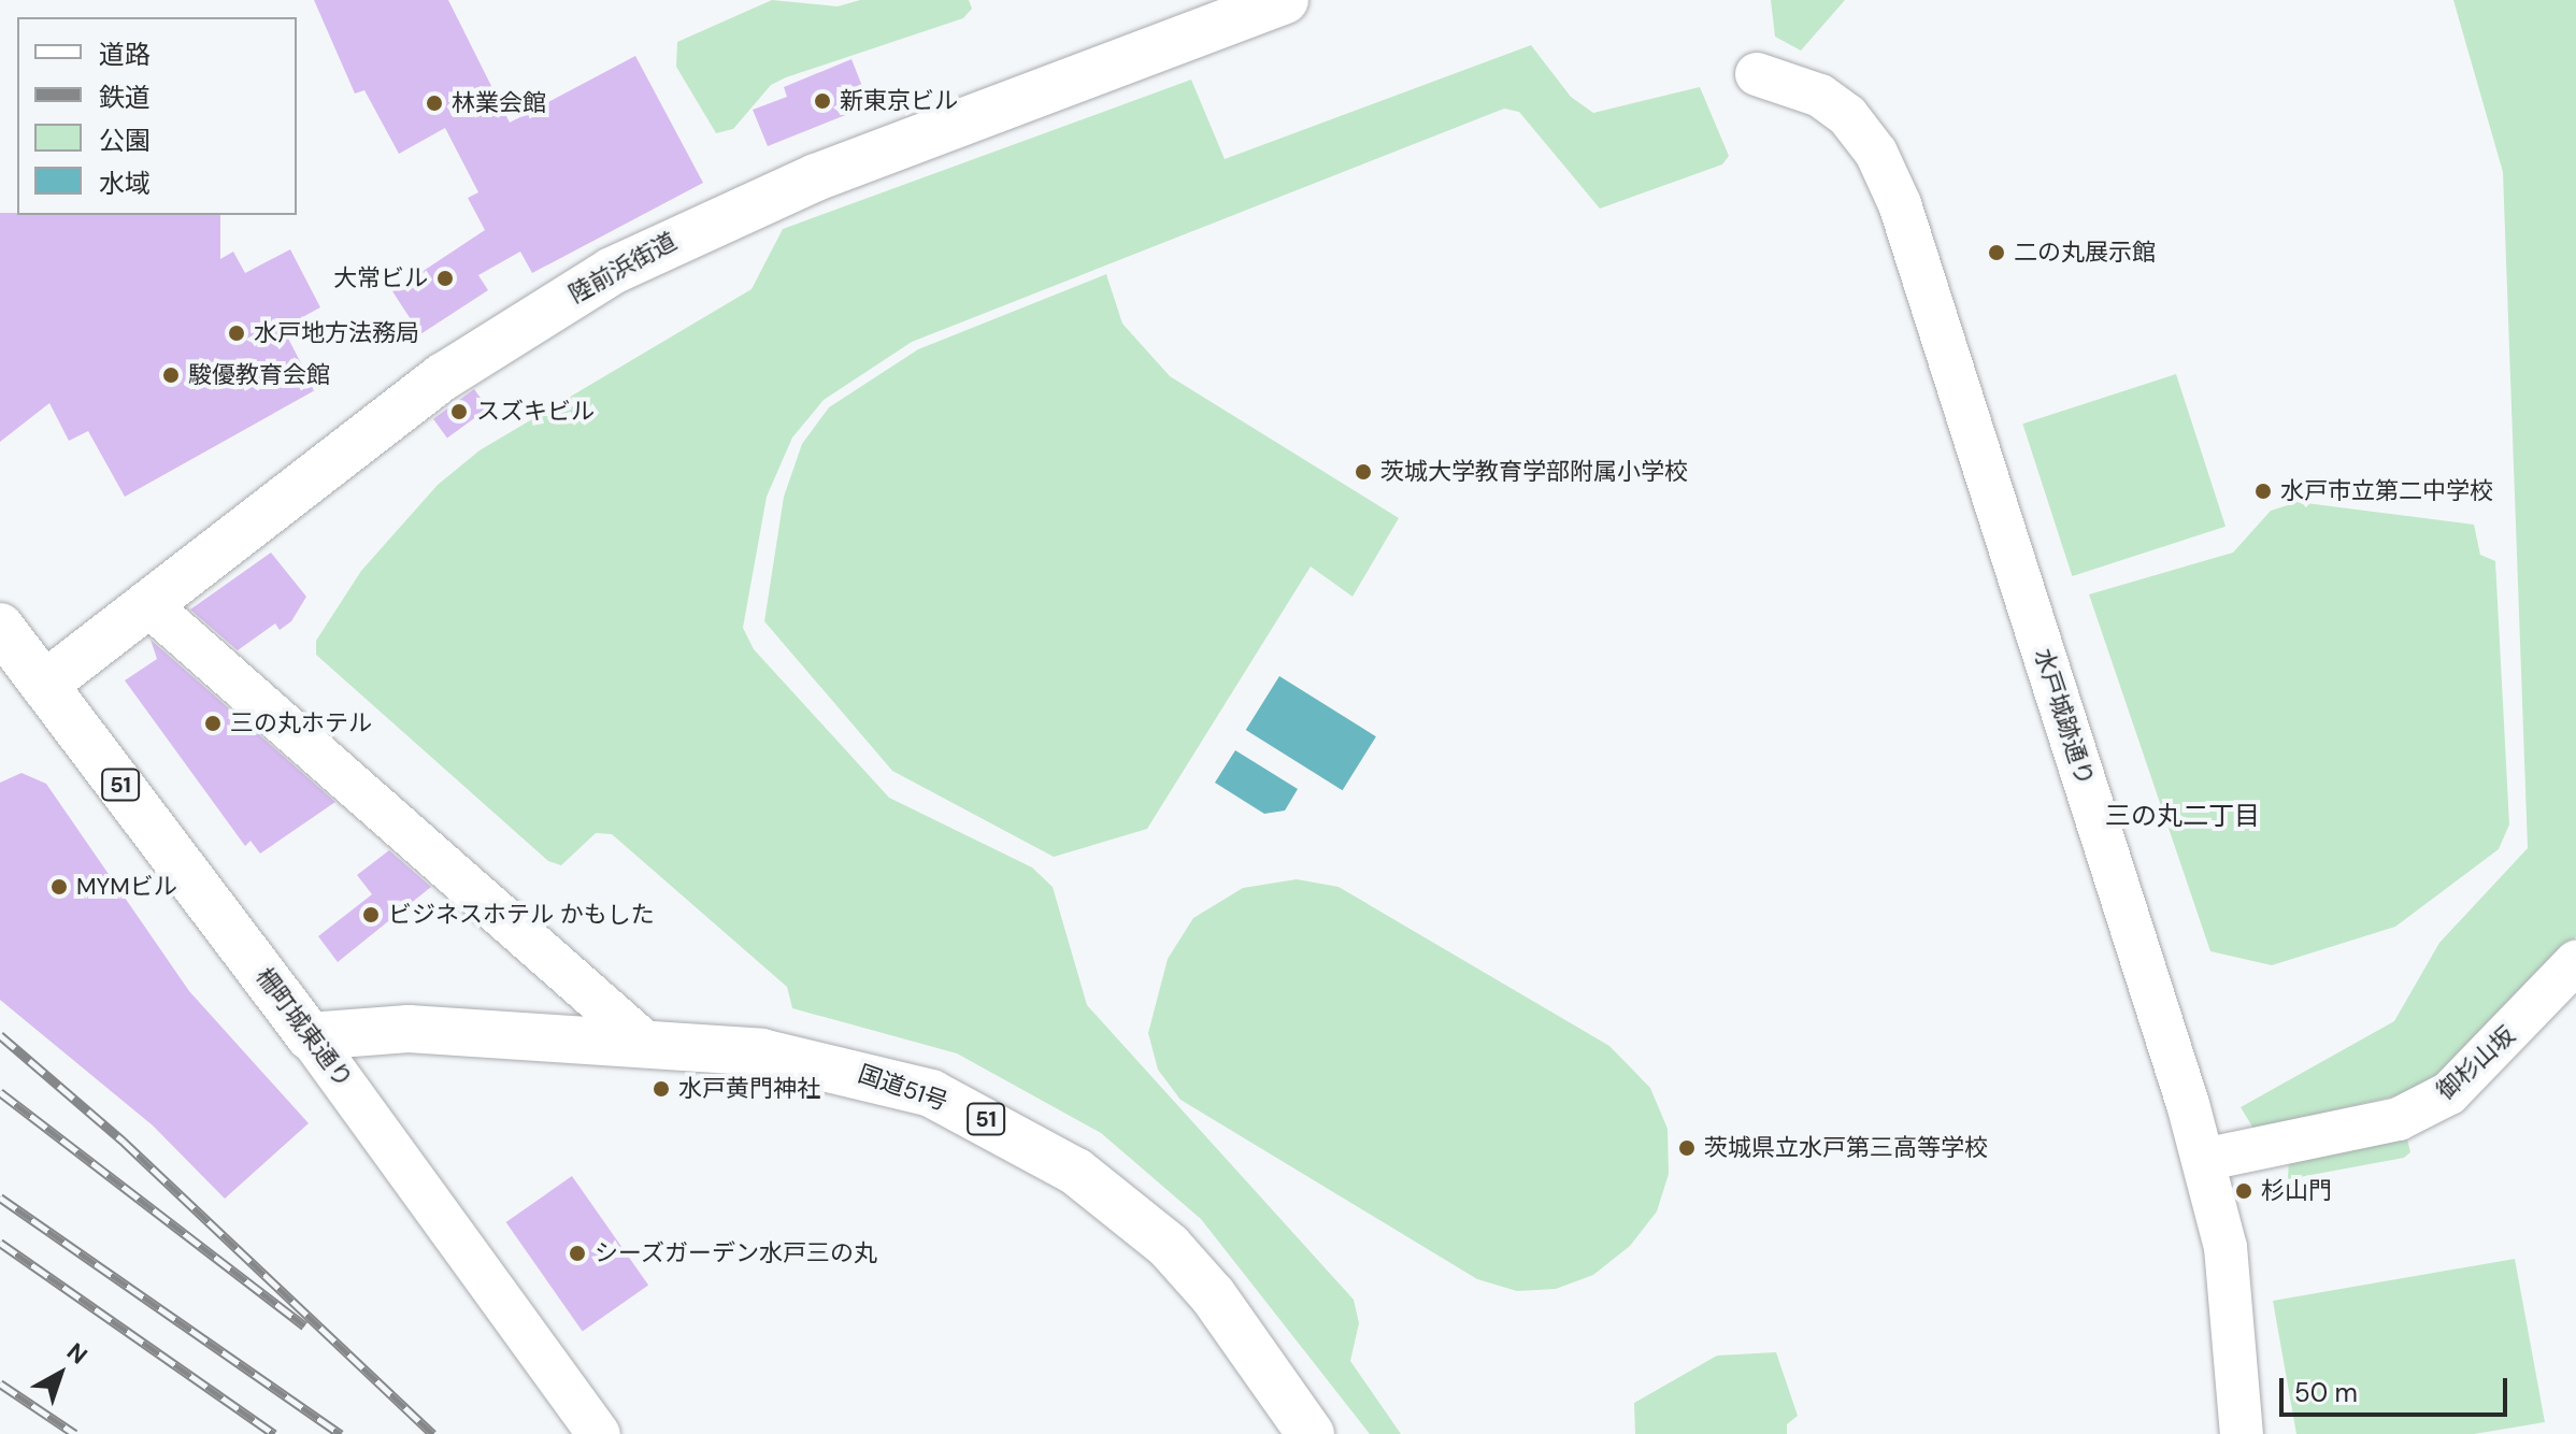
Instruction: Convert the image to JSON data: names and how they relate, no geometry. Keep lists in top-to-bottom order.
{
  "streets": {
    "main road": [
      "陸前浜街道",
      "51",
      "柵町城東通り",
      "国道51号"
    ],
    "street": ["水戸城跡通り", "御杉山坂"]
  },
  "crossings": [
    ["陸前浜街道", "柵町城東通り"],
    ["水戸城跡通り", "御杉山坂"],
    ["柵町城東通り", "国道51号"]
  ],
  "districts": ["三の丸二丁目"],
  "places": [
    "新東京ビル",
    "林業会館",
    "二の丸展示館",
    "大常ビル",
    "水戸地方法務局",
    "駿優教育会館",
    "スズキビル",
    "茨城大学教育学部附属小学校",
    "水戸市立第二中学校",
    "三の丸ホテル",
    "MYMビル",
    "ビジネスホテル かもした",
    "水戸黄門神社",
    "茨城県立水戸第三高等学校",
    "杉山門",
    "シーズガーデン水戸三の丸"
  ],
  "legend": [
    "道路",
    "鉄道",
    "公園",
    "水域"
  ],
  "scale_bar": "50 m",
  "north": "top right"
}
